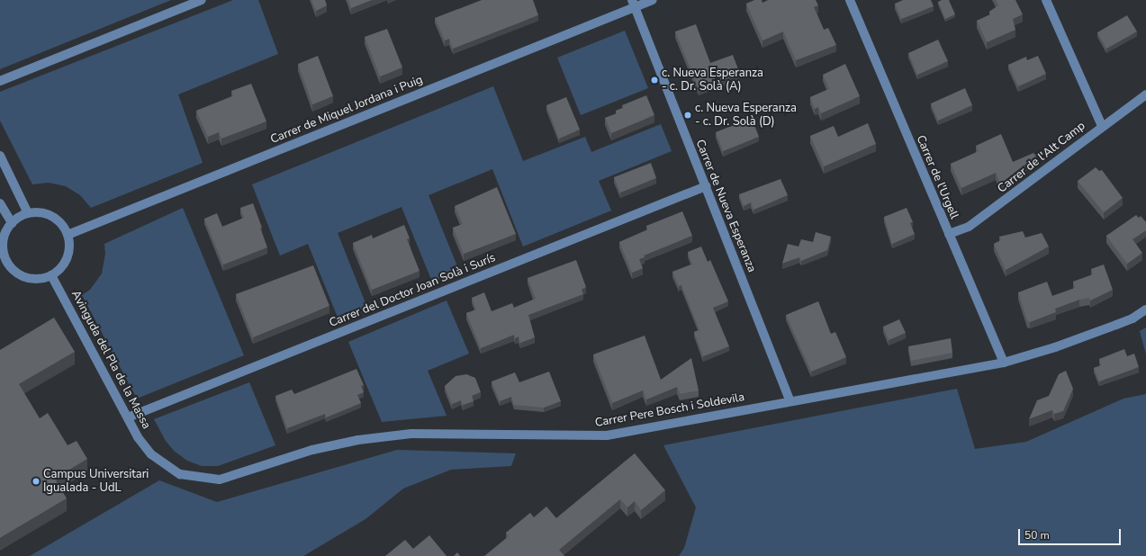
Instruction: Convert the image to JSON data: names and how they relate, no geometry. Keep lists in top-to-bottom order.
{
  "streets": {
    "street": [
      "Carrer de Miquel Jordana i Puig",
      "Carrer de l'Alt Camp",
      "Carrer de l'Urgell",
      "Carrer de Nueva Esperanza",
      "Carrer del Doctor Joan Solà i Surís",
      "Avinguda del Pla de la Massa",
      "Carrer Pere Bosch i Soldevila"
    ]
  },
  "crossings": [
    ["Carrer de Miquel Jordana i Puig", "Carrer de Nueva Esperanza"],
    ["Carrer de Miquel Jordana i Puig", "Avinguda del Pla de la Massa"],
    ["Carrer de l'Alt Camp", "Carrer de l'Urgell"],
    ["Carrer de l'Urgell", "Carrer Pere Bosch i Soldevila"],
    ["Carrer de Nueva Esperanza", "Carrer del Doctor Joan Solà i Surís"],
    ["Carrer de Nueva Esperanza", "Carrer Pere Bosch i Soldevila"],
    ["Carrer del Doctor Joan Solà i Surís", "Avinguda del Pla de la Massa"],
    ["Avinguda del Pla de la Massa", "Carrer Pere Bosch i Soldevila"]
  ],
  "places": ["c. Nueva Esperanza - c. Dr. Solà (A)", "c. Nueva Esperanza - c. Dr. Solà (D)", "Campus Universitari Igualada - UdL"],
  "scale_bar": "50 m"
}
